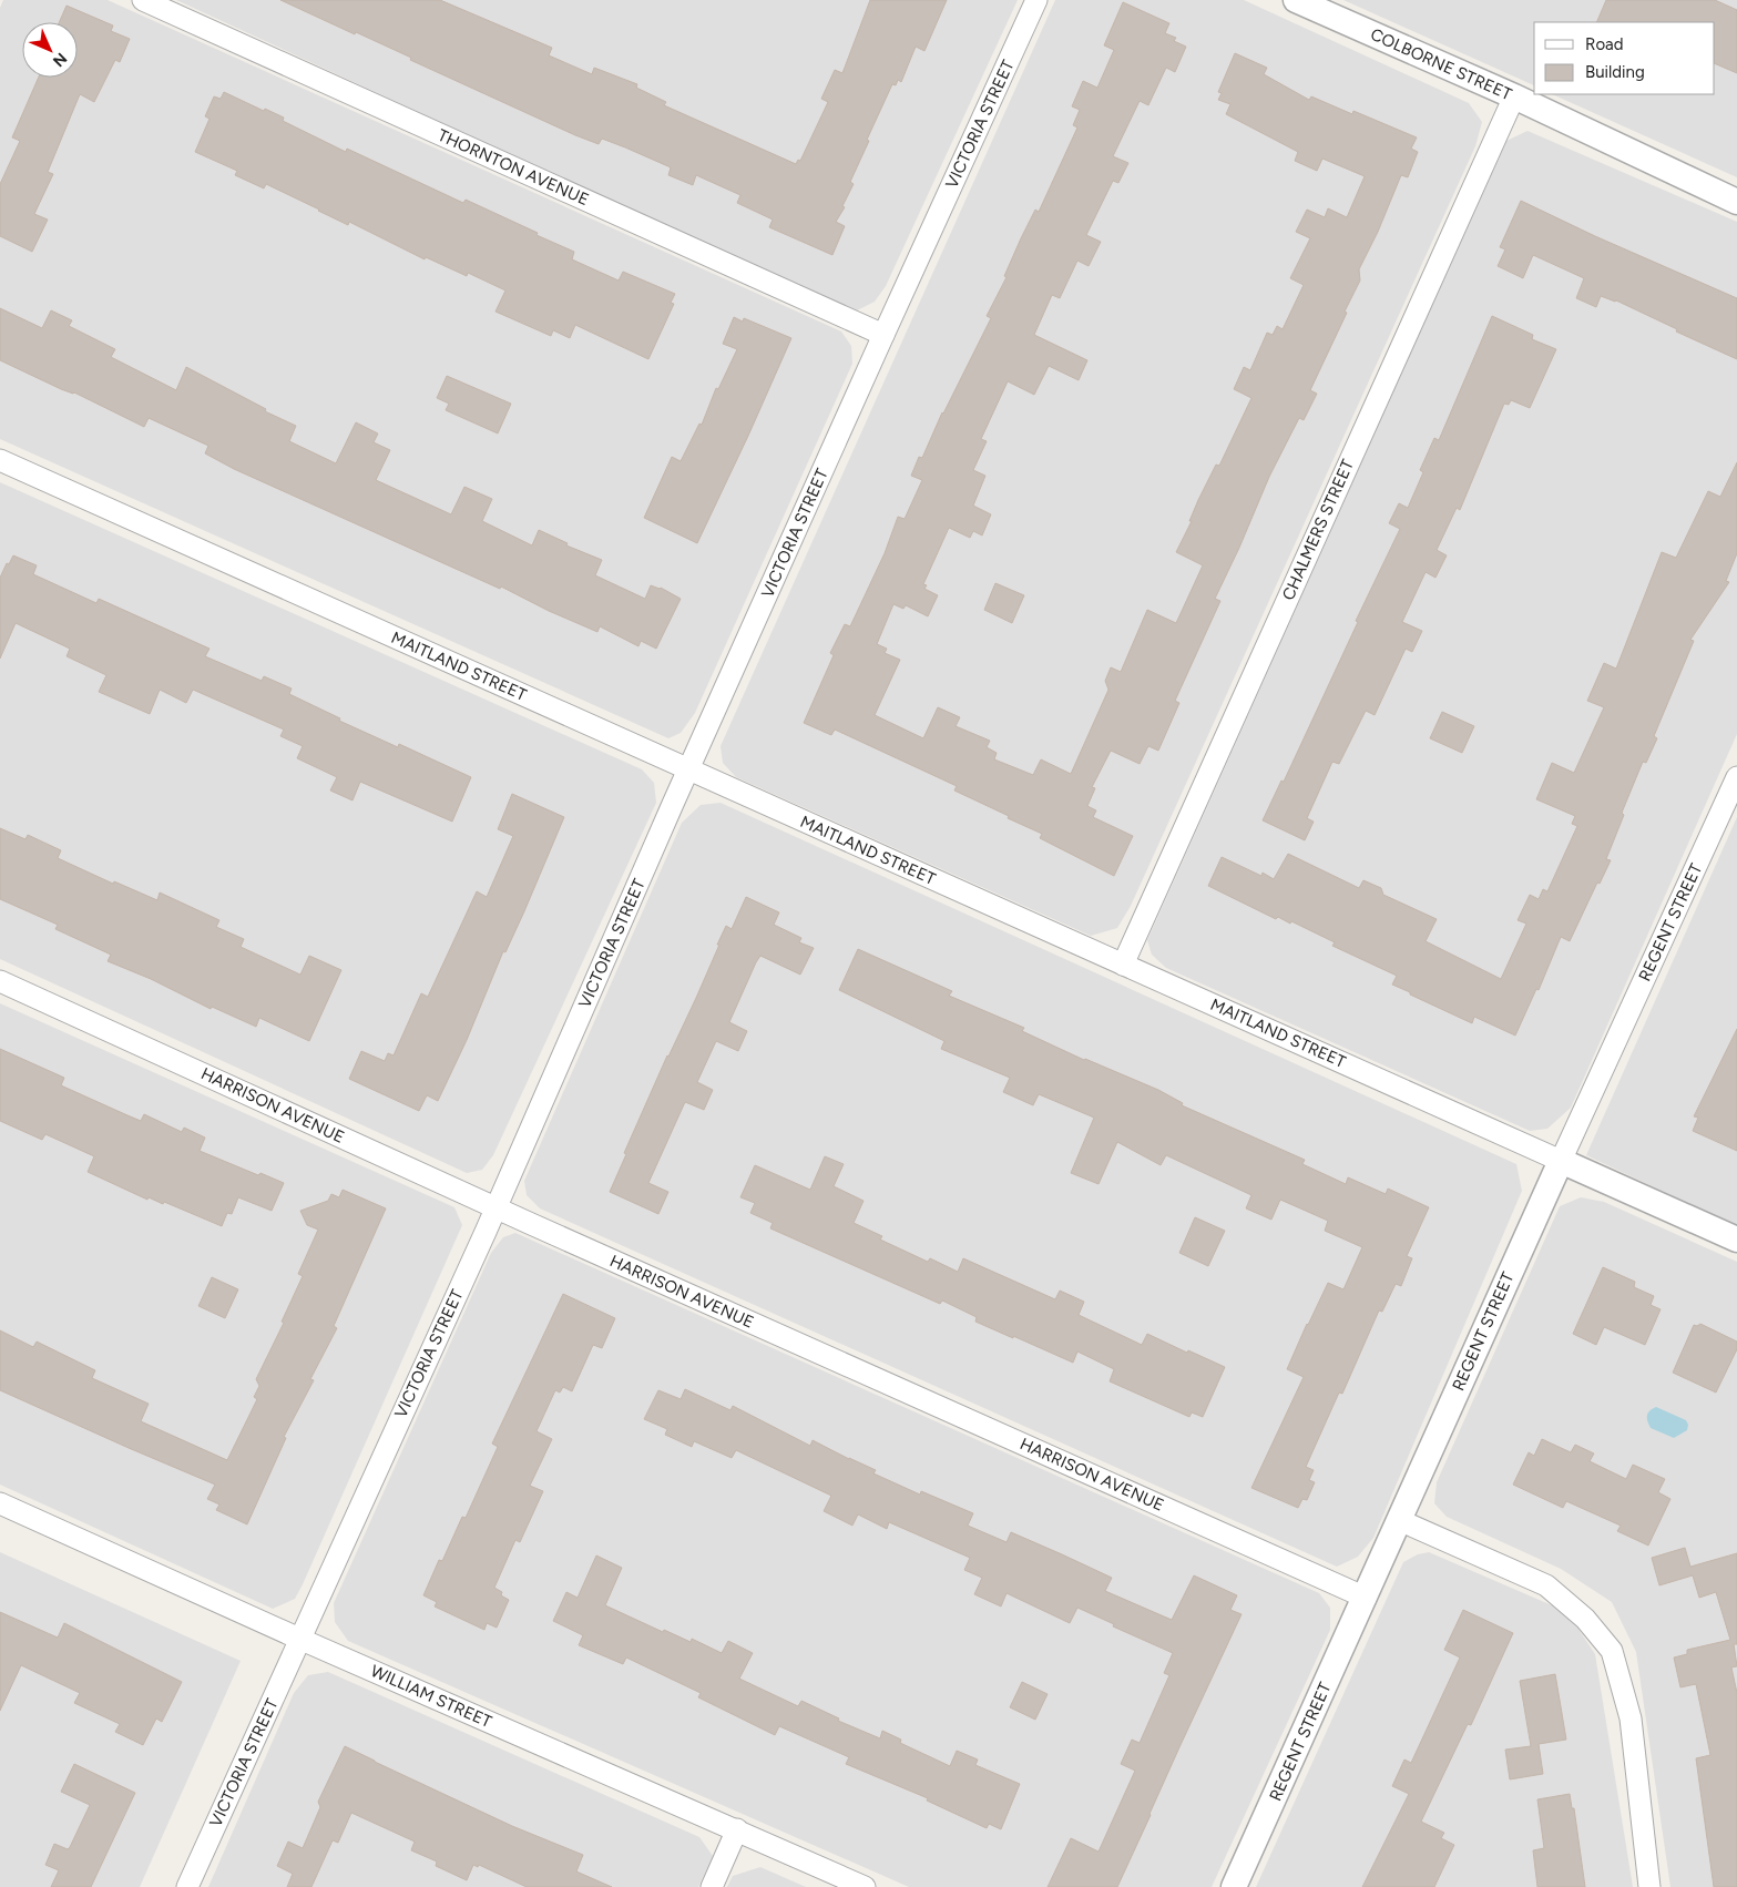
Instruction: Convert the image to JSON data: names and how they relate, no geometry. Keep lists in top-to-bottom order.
{
  "streets": {
    "street": [
      "COLBORNE STREET",
      "VICTORIA STREET",
      "THORNTON AVENUE",
      "CHALMERS STREET",
      "MAITLAND STREET",
      "REGENT STREET",
      "HARRISON AVENUE",
      "WILLIAM STREET"
    ]
  },
  "crossings": [
    ["COLBORNE STREET", "CHALMERS STREET"],
    ["VICTORIA STREET", "THORNTON AVENUE"],
    ["VICTORIA STREET", "MAITLAND STREET"],
    ["VICTORIA STREET", "HARRISON AVENUE"],
    ["VICTORIA STREET", "WILLIAM STREET"],
    ["CHALMERS STREET", "MAITLAND STREET"],
    ["MAITLAND STREET", "REGENT STREET"],
    ["REGENT STREET", "HARRISON AVENUE"]
  ],
  "legend": ["Road", "Building"],
  "north": "bottom right"
}
